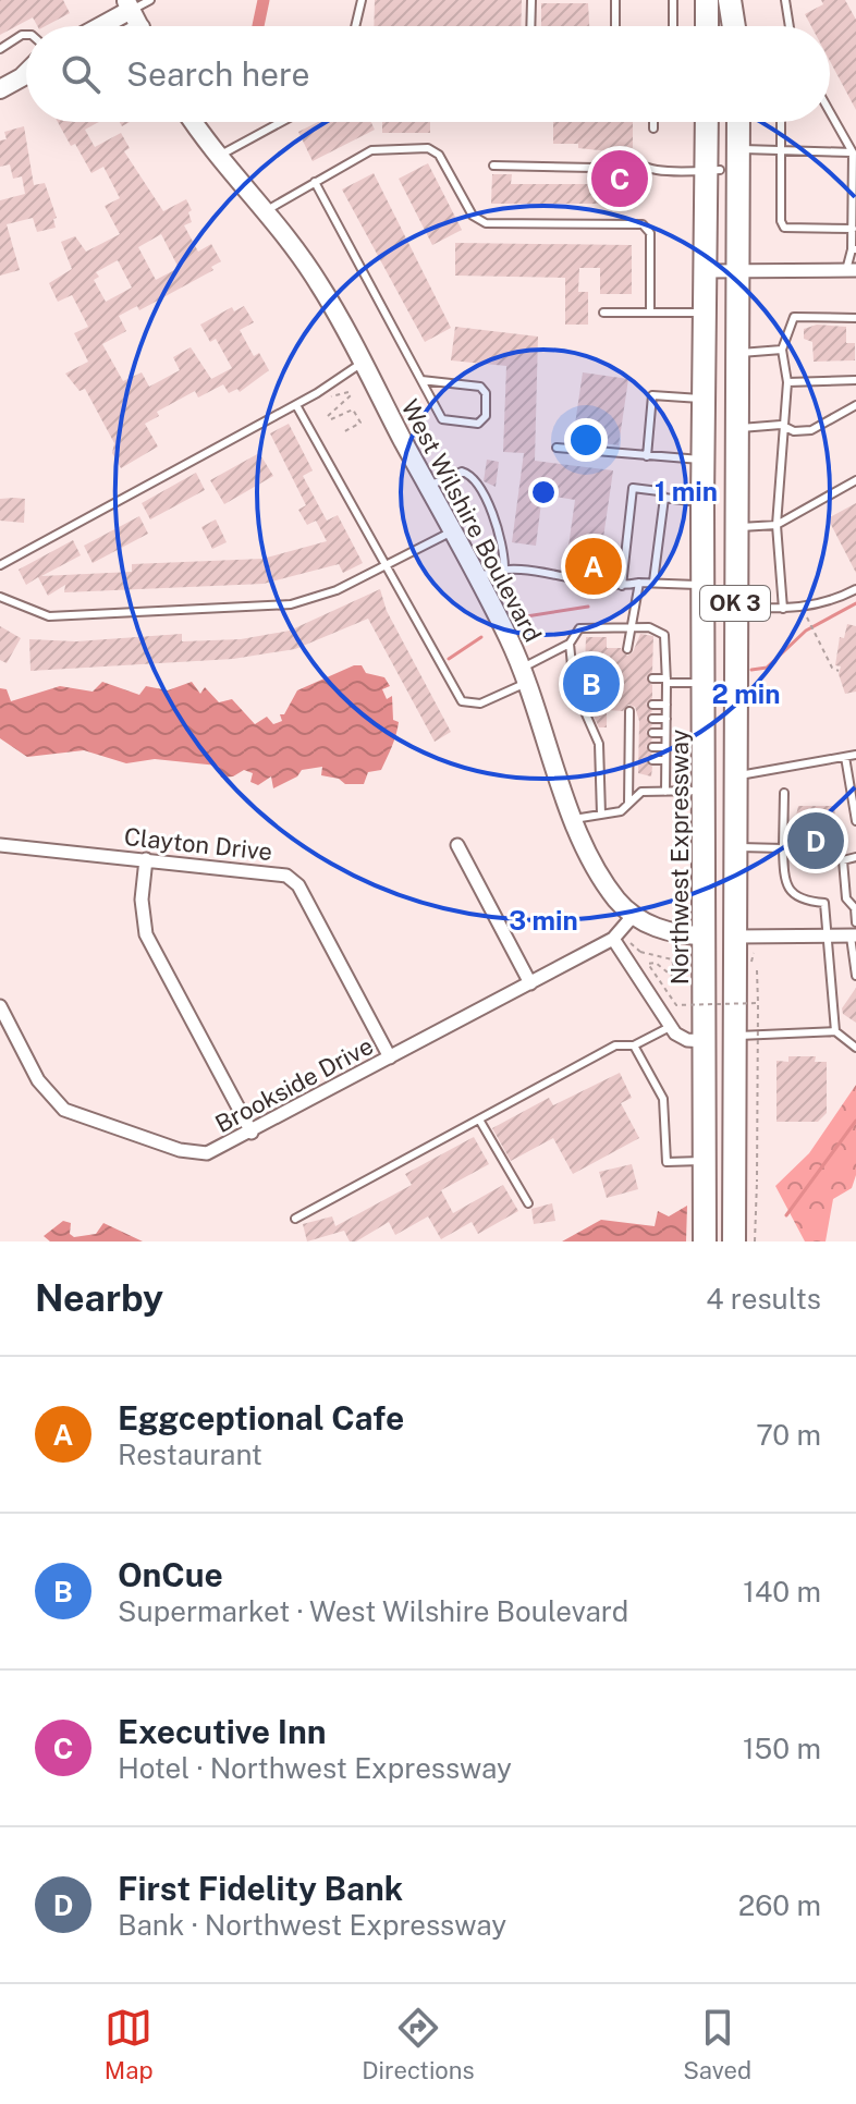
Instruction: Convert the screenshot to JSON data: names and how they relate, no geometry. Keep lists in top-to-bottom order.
{
  "streets": {
    "highway": ["OK 3", "Northwest Expressway"],
    "main road": ["West Wilshire Boulevard"],
    "street": ["Clayton Drive", "Brookside Drive"]
  },
  "crossings": [
    ["West Wilshire Boulevard", "Northwest Expressway"],
    ["West Wilshire Boulevard", "Brookside Drive"],
    ["Clayton Drive", "Brookside Drive"]
  ],
  "page": {
    "search": "Search here",
    "pins": [
      "C",
      "A",
      "B",
      "D"
    ],
    "heading": ["Nearby", "4 results"],
    "list": [
      {
        "mark": "A",
        "name": "Eggceptional Cafe",
        "note": "Restaurant",
        "value": "70 m"
      },
      {
        "mark": "B",
        "name": "OnCue",
        "note": "Supermarket · West Wilshire Boulevard",
        "value": "140 m"
      },
      {
        "mark": "C",
        "name": "Executive Inn",
        "note": "Hotel · Northwest Expressway",
        "value": "150 m"
      },
      {
        "mark": "D",
        "name": "First Fidelity Bank",
        "note": "Bank · Northwest Expressway",
        "value": "260 m"
      }
    ],
    "nav": ["Map", "Directions", "Saved"]
  },
  "rings": ["1 min", "2 min", "3 min"]
}
